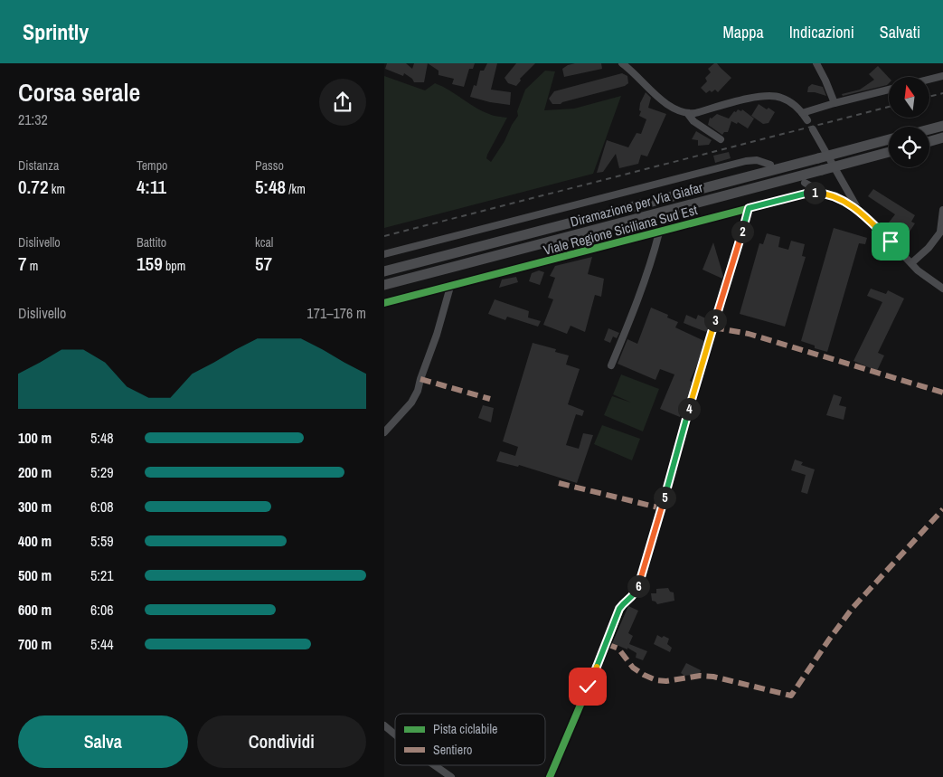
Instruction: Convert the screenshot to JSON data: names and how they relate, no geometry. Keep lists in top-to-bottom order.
{
  "streets": {
    "highway": ["Diramazione per Via Giafar"],
    "street": ["Viale Regione Siciliana Sud Est"]
  },
  "legend": ["Pista ciclabile", "Sentiero"],
  "north": "top",
  "page": {
    "header": "Sprintly",
    "nav": ["Mappa", "Indicazioni", "Salvati"],
    "heading": ["Corsa serale", "21:32"],
    "stats": [
      ["Distanza", "0.72 km"],
      ["Tempo", "4:11"],
      ["Passo", "5:48 /km"],
      ["Dislivello", "7 m"],
      ["Battito", "159 bpm"],
      ["kcal", "57"]
    ],
    "pins": [
      "1",
      "2",
      "3",
      "4",
      "5",
      "6"
    ],
    "chart": ["Dislivello", "171–176 m"],
    "list": [
      {
        "name": "100 m",
        "note": "5:48"
      },
      {
        "name": "200 m",
        "note": "5:29"
      },
      {
        "name": "300 m",
        "note": "6:08"
      },
      {
        "name": "400 m",
        "note": "5:59"
      },
      {
        "name": "500 m",
        "note": "5:21"
      },
      {
        "name": "600 m",
        "note": "6:06"
      },
      {
        "name": "700 m",
        "note": "5:44"
      }
    ],
    "buttons": ["Salva", "Condividi"]
  }
}
